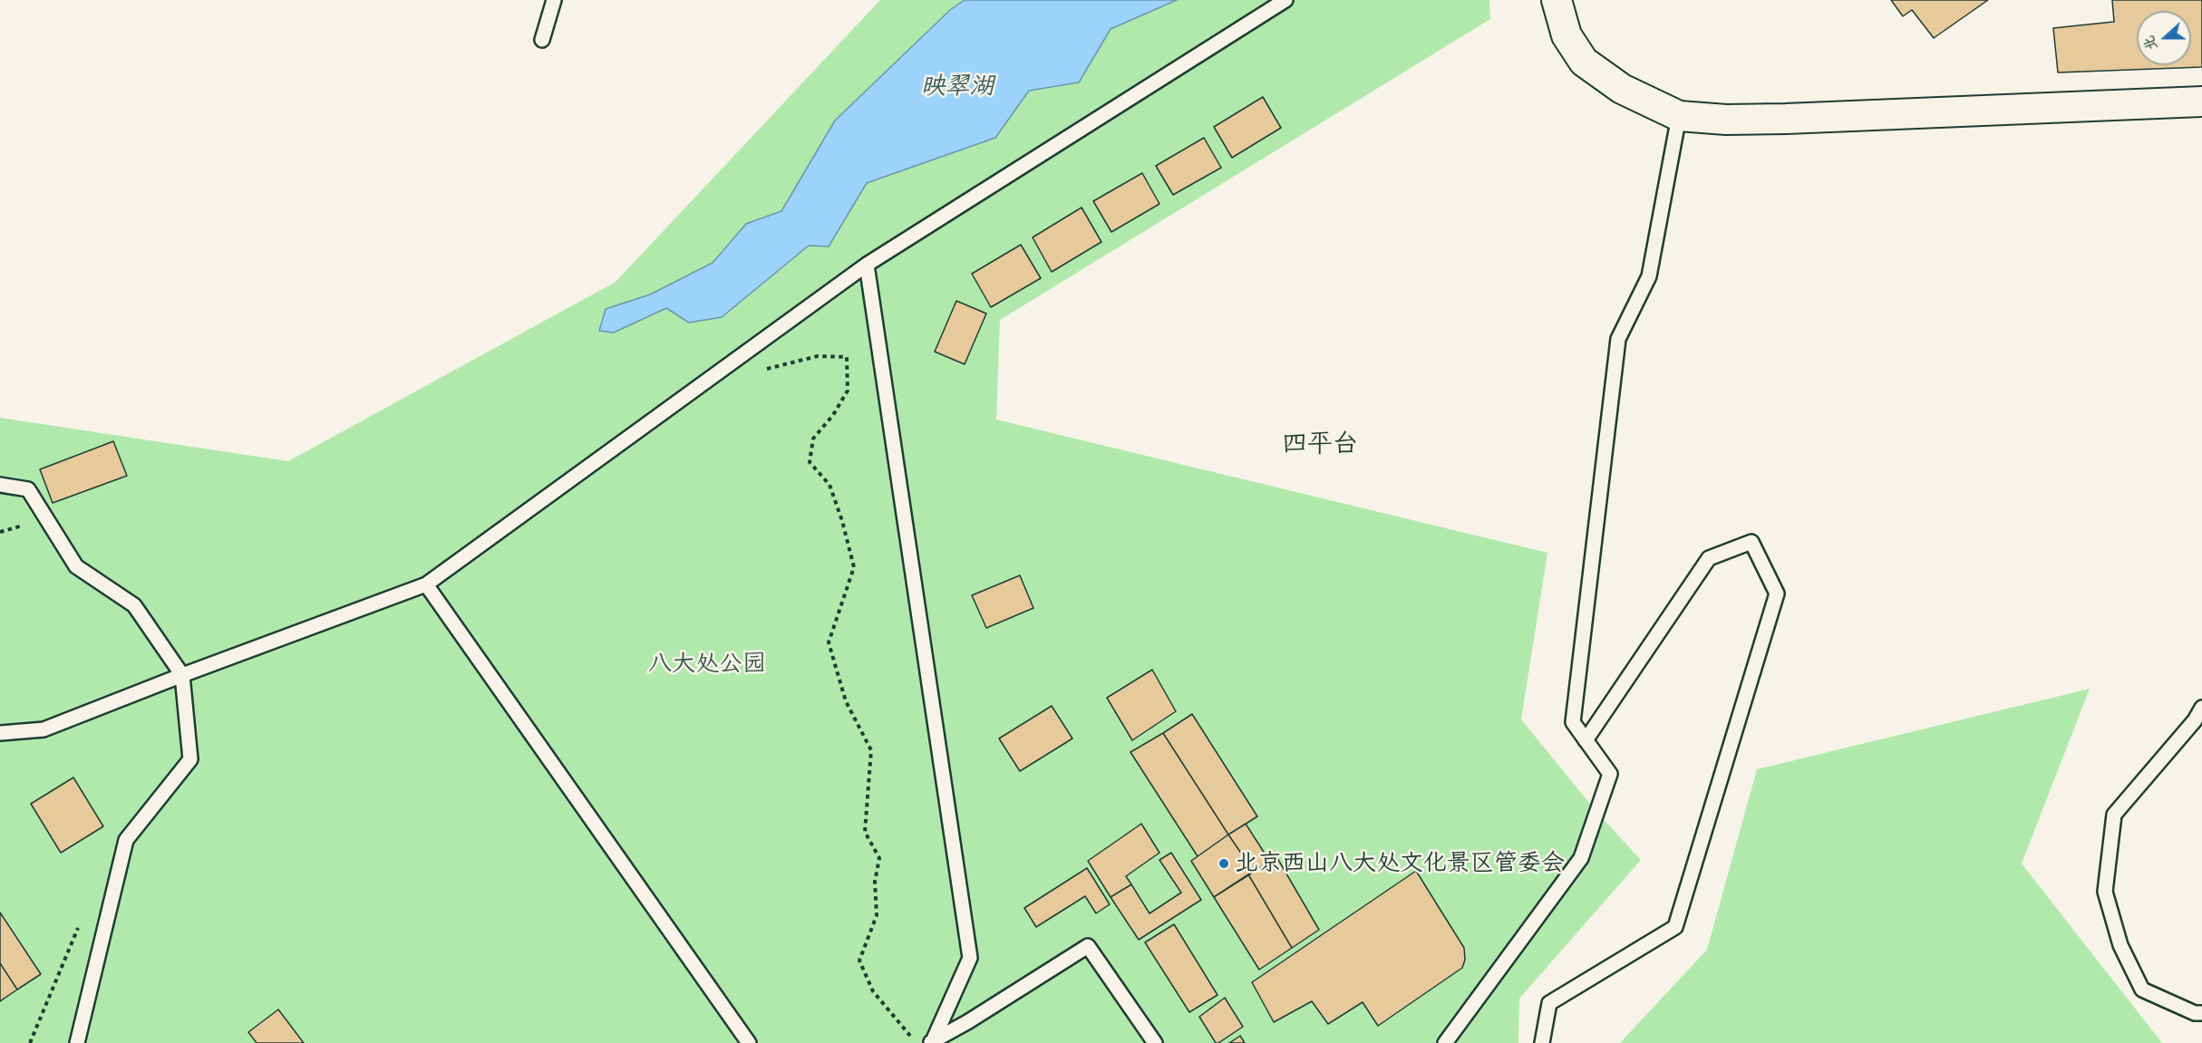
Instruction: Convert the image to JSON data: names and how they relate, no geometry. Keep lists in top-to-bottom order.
{
  "districts": ["四平台"],
  "water": ["映翠湖"],
  "parks": ["八大处公园"],
  "places": ["北京西山八大处文化景区管委会"],
  "north": "left"
}
